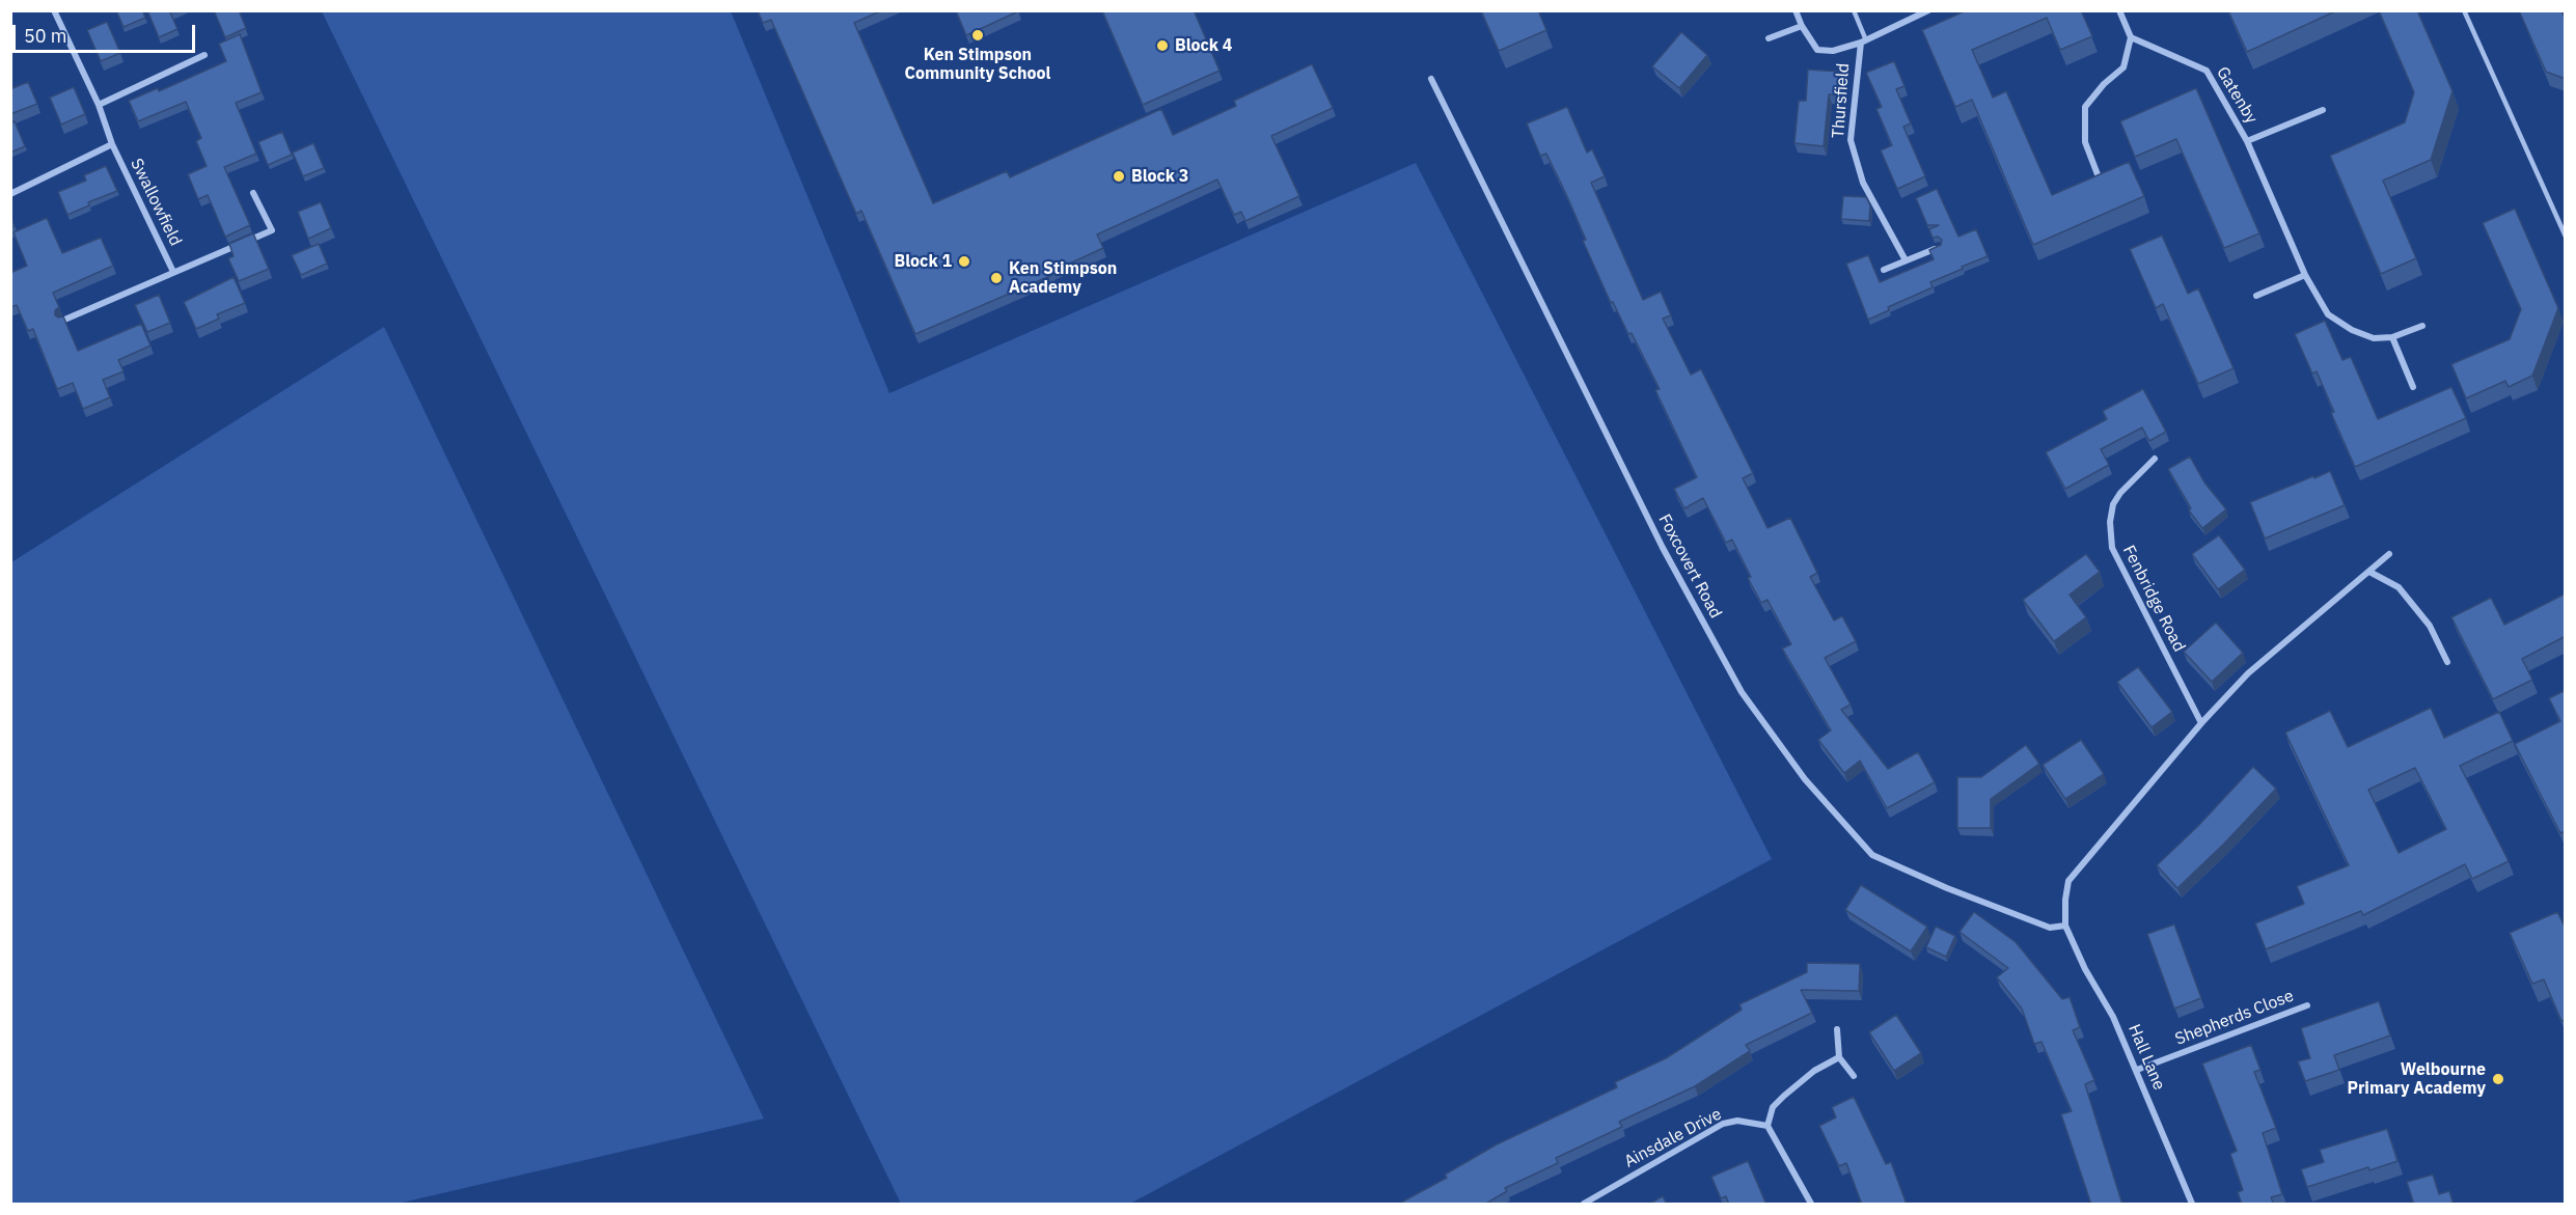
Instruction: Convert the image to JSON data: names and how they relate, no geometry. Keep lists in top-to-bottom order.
{
  "streets": {
    "street": [
      "Gatenby",
      "Thursfield",
      "Swallowfield",
      "Foxcovert Road",
      "Fenbridge Road",
      "Shepherds Close",
      "Hall Lane",
      "Ainsdale Drive"
    ]
  },
  "crossings": [
    ["Foxcovert Road", "Hall Lane"],
    ["Shepherds Close", "Hall Lane"]
  ],
  "places": [
    "Ken Stimpson Community School",
    "Block 4",
    "Block 3",
    "Block 1",
    "Ken Stimpson Academy",
    "Welbourne Primary Academy"
  ],
  "scale_bar": "50 m"
}
